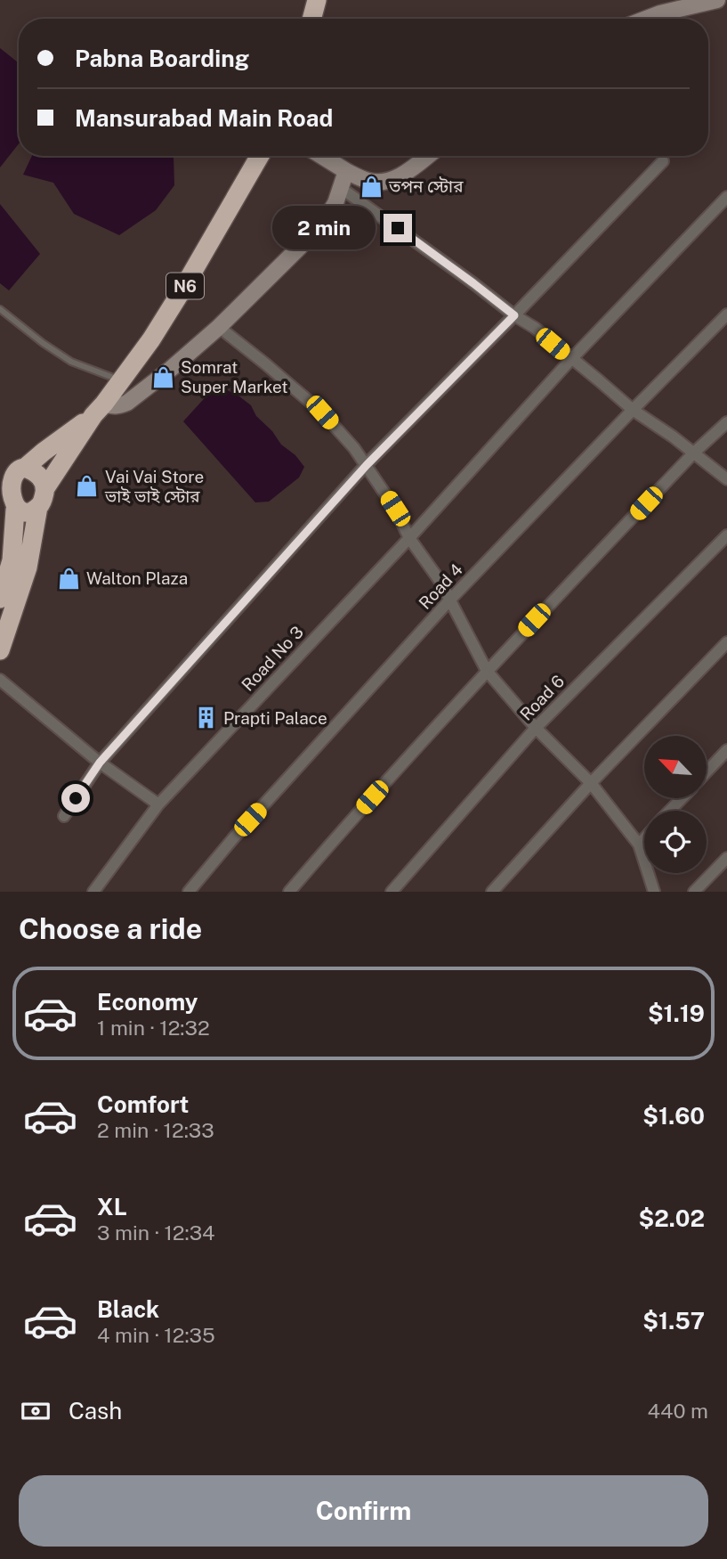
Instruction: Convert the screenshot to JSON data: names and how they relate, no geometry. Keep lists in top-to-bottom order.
{
  "streets": {
    "highway": ["N6"],
    "street": ["Road 4", "Road No 3", "Road 6"]
  },
  "places": {
    "shop": [
      "তপন স্টোর",
      "Somrat Super Market",
      "Vai Vai Store ভাই ভাই স্টোর",
      "Walton Plaza"
    ],
    "building": ["Prapti Palace"]
  },
  "north": "top left",
  "page": {
    "banner": ["Pabna Boarding", "Mansurabad Main Road"],
    "bubble": "2 min",
    "heading": "Choose a ride",
    "list": [
      {
        "name": "Economy",
        "note": "1 min · 12:32",
        "value": "$1.19"
      },
      {
        "name": "Comfort",
        "note": "2 min · 12:33",
        "value": "$1.60"
      },
      {
        "name": "XL",
        "note": "3 min · 12:34",
        "value": "$2.02"
      },
      {
        "name": "Black",
        "note": "4 min · 12:35",
        "value": "$1.57"
      }
    ],
    "pay": ["Cash", "440 m"],
    "buttons": "Confirm"
  }
}
